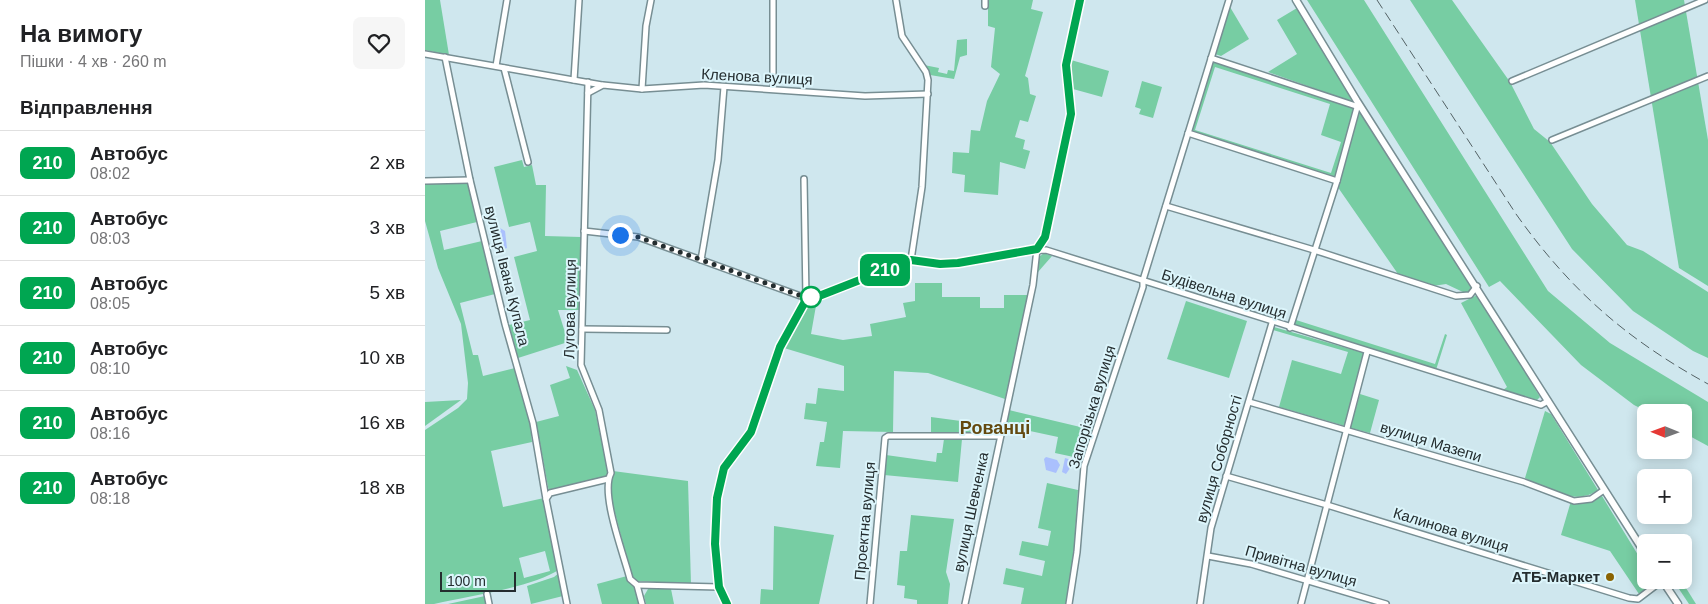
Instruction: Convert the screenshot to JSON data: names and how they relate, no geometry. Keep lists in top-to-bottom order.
{
  "streets": {
    "street": [
      "Кленова вулиця",
      "вулиця Івана Купала",
      "Будівельна вулиця",
      "Лугова вулиця",
      "Запорізька вулиця",
      "вулиця Мазепи",
      "вулиця Соборності",
      "вулиця Шевченка",
      "Проектна вулиця",
      "Калинова вулиця",
      "Привітна вулиця"
    ]
  },
  "crossings": [
    ["Кленова вулиця", "вулиця Івана Купала"],
    ["Кленова вулиця", "Лугова вулиця"],
    ["Будівельна вулиця", "Запорізька вулиця"],
    ["Будівельна вулиця", "вулиця Соборності"],
    ["вулиця Мазепи", "вулиця Соборності"],
    ["вулиця Соборності", "Калинова вулиця"],
    ["вулиця Соборності", "Привітна вулиця"],
    ["вулиця Шевченка", "Проектна вулиця"]
  ],
  "districts": ["Рованці"],
  "places": ["АТБ-Маркет"],
  "lines": ["bus line 210"],
  "scale_bar": "100 m",
  "north": "left",
  "page": {
    "heading": [
      ["На вимогу", "Пішки · 4 хв · 260 m"],
      "Відправлення"
    ],
    "on_map": "210",
    "list": [
      {
        "mark": "210",
        "name": "Автобус",
        "note": "08:02",
        "value": "2 хв"
      },
      {
        "mark": "210",
        "name": "Автобус",
        "note": "08:03",
        "value": "3 хв"
      },
      {
        "mark": "210",
        "name": "Автобус",
        "note": "08:05",
        "value": "5 хв"
      },
      {
        "mark": "210",
        "name": "Автобус",
        "note": "08:10",
        "value": "10 хв"
      },
      {
        "mark": "210",
        "name": "Автобус",
        "note": "08:16",
        "value": "16 хв"
      },
      {
        "mark": "210",
        "name": "Автобус",
        "note": "08:18",
        "value": "18 хв"
      }
    ],
    "map_buttons": ["+", "−"],
    "scale": "100 m"
  }
}
